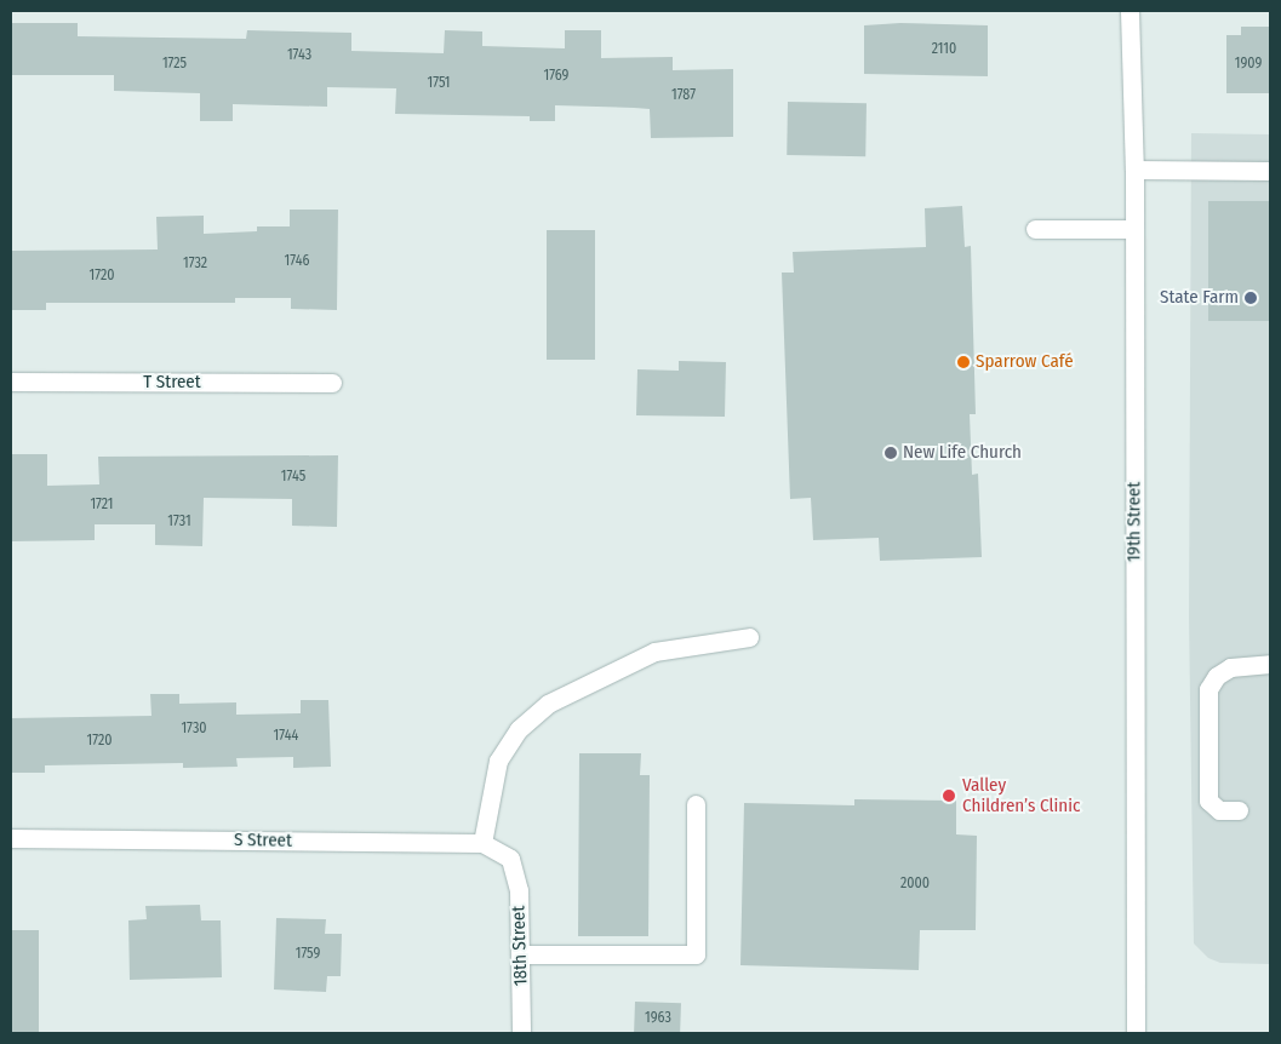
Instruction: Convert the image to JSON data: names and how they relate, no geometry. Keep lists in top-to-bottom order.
{
  "streets": {
    "street": [
      "T Street",
      "19th Street",
      "S Street",
      "18th Street"
    ]
  },
  "crossings": [
    ["S Street", "18th Street"]
  ],
  "places": [
    "State Farm",
    "Sparrow Café",
    "New Life Church",
    "Valley Children’s Clinic"
  ],
  "house_numbers": [
    "2110",
    "1743",
    "1725",
    "1909",
    "1769",
    "1751",
    "1787",
    "1746",
    "1732",
    "1720",
    "1745",
    "1721",
    "1731",
    "1730",
    "1744",
    "1720",
    "2000",
    "1759",
    "1963"
  ]
}
